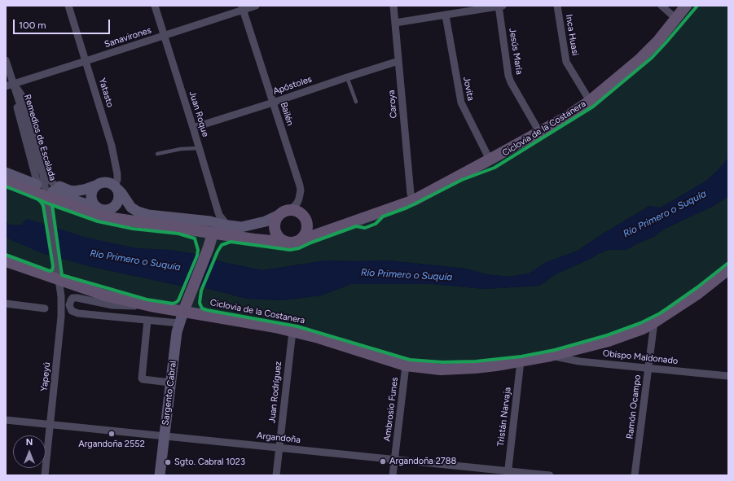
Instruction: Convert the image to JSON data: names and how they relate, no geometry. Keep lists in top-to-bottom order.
{
  "streets": {
    "street": [
      "Inca Huasi",
      "Sanavirones",
      "Jesús María",
      "Apóstoles",
      "Jovita",
      "Yatasto",
      "Caroya",
      "Juan Roque",
      "Bailén",
      "Remedios de Escalada",
      "Obispo Maldonado",
      "Yapeyú",
      "Juan Rodríguez",
      "Sargento Cabral",
      "Ramón Ocampo",
      "Ambrosio Funes",
      "Tristán Narvaja",
      "Argandoña"
    ],
    "cycle path": ["Ciclovia de la Costanera"]
  },
  "crossings": [
    ["Sanavirones", "Yatasto"],
    ["Sanavirones", "Juan Roque"],
    ["Sanavirones", "Bailén"],
    ["Sanavirones", "Remedios de Escalada"],
    ["Apóstoles", "Caroya"],
    ["Apóstoles", "Juan Roque"],
    ["Apóstoles", "Bailén"],
    ["Remedios de Escalada", "Yapeyú"],
    ["Obispo Maldonado", "Ramón Ocampo"],
    ["Yapeyú", "Argandoña"],
    ["Juan Rodríguez", "Argandoña"],
    ["Sargento Cabral", "Argandoña"],
    ["Ambrosio Funes", "Argandoña"],
    ["Tristán Narvaja", "Argandoña"]
  ],
  "water": ["Río Primero o Suquía"],
  "places": ["Argandoña 2552", "Argandoña 2788", "Sgto. Cabral 1023"],
  "scale_bar": "100 m",
  "north": "top"
}
